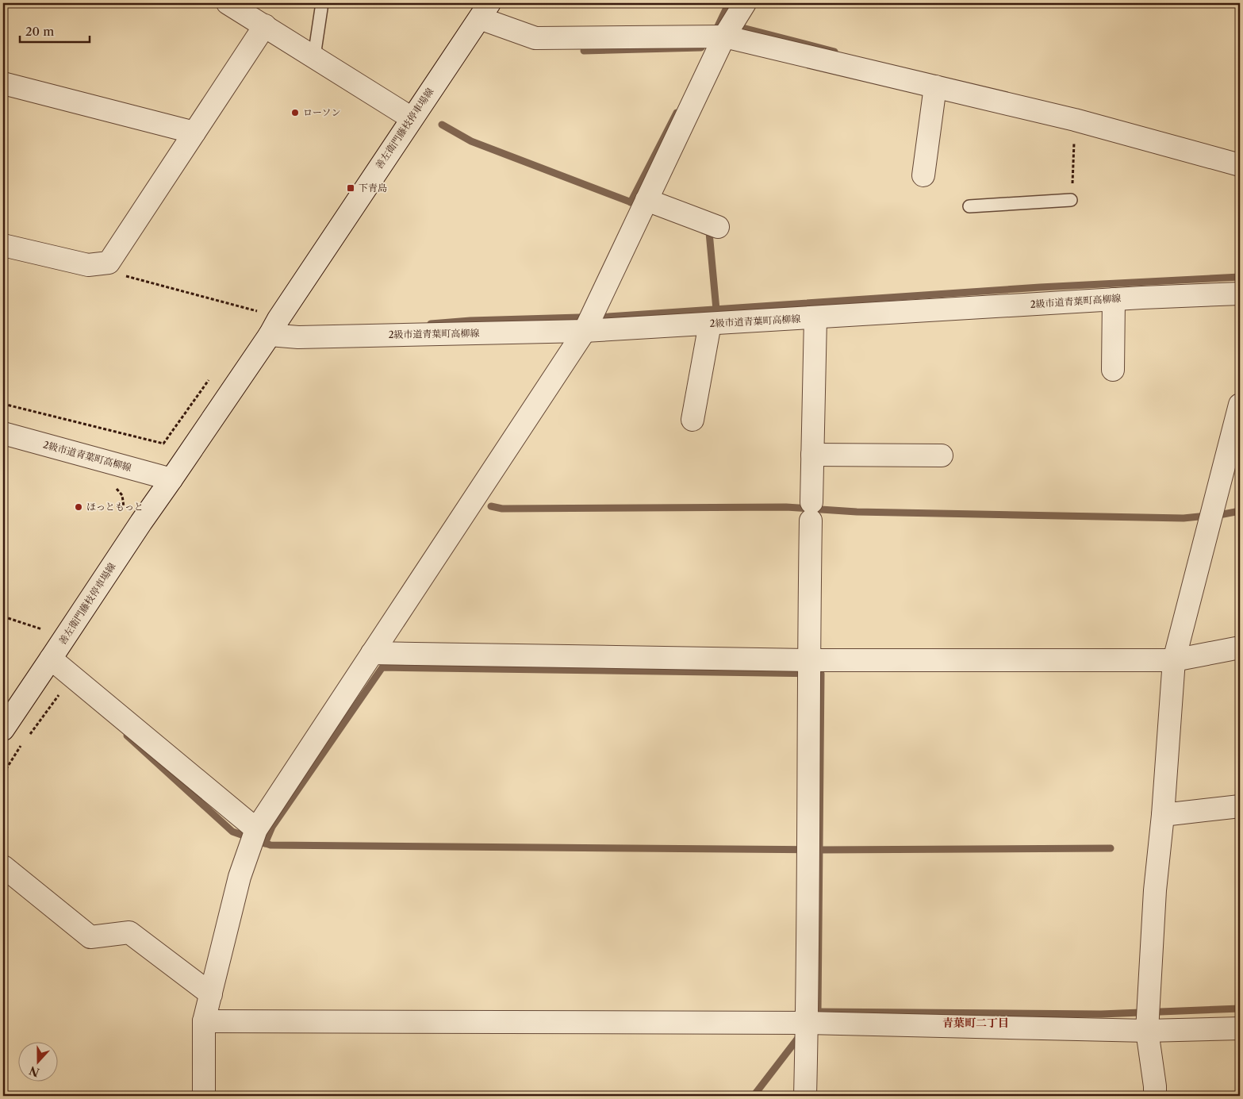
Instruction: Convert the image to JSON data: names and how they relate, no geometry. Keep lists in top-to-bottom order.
{
  "streets": {
    "street": ["善左衛門藤枝停車場線", "2級市道青葉町高柳線"]
  },
  "crossings": [
    ["善左衛門藤枝停車場線", "2級市道青葉町高柳線"]
  ],
  "districts": ["青葉町二丁目"],
  "places": {
    "other": ["ローソン", "ほっともっと"],
    "transit": ["下青島"]
  },
  "scale_bar": "20 m",
  "north": "bottom"
}
